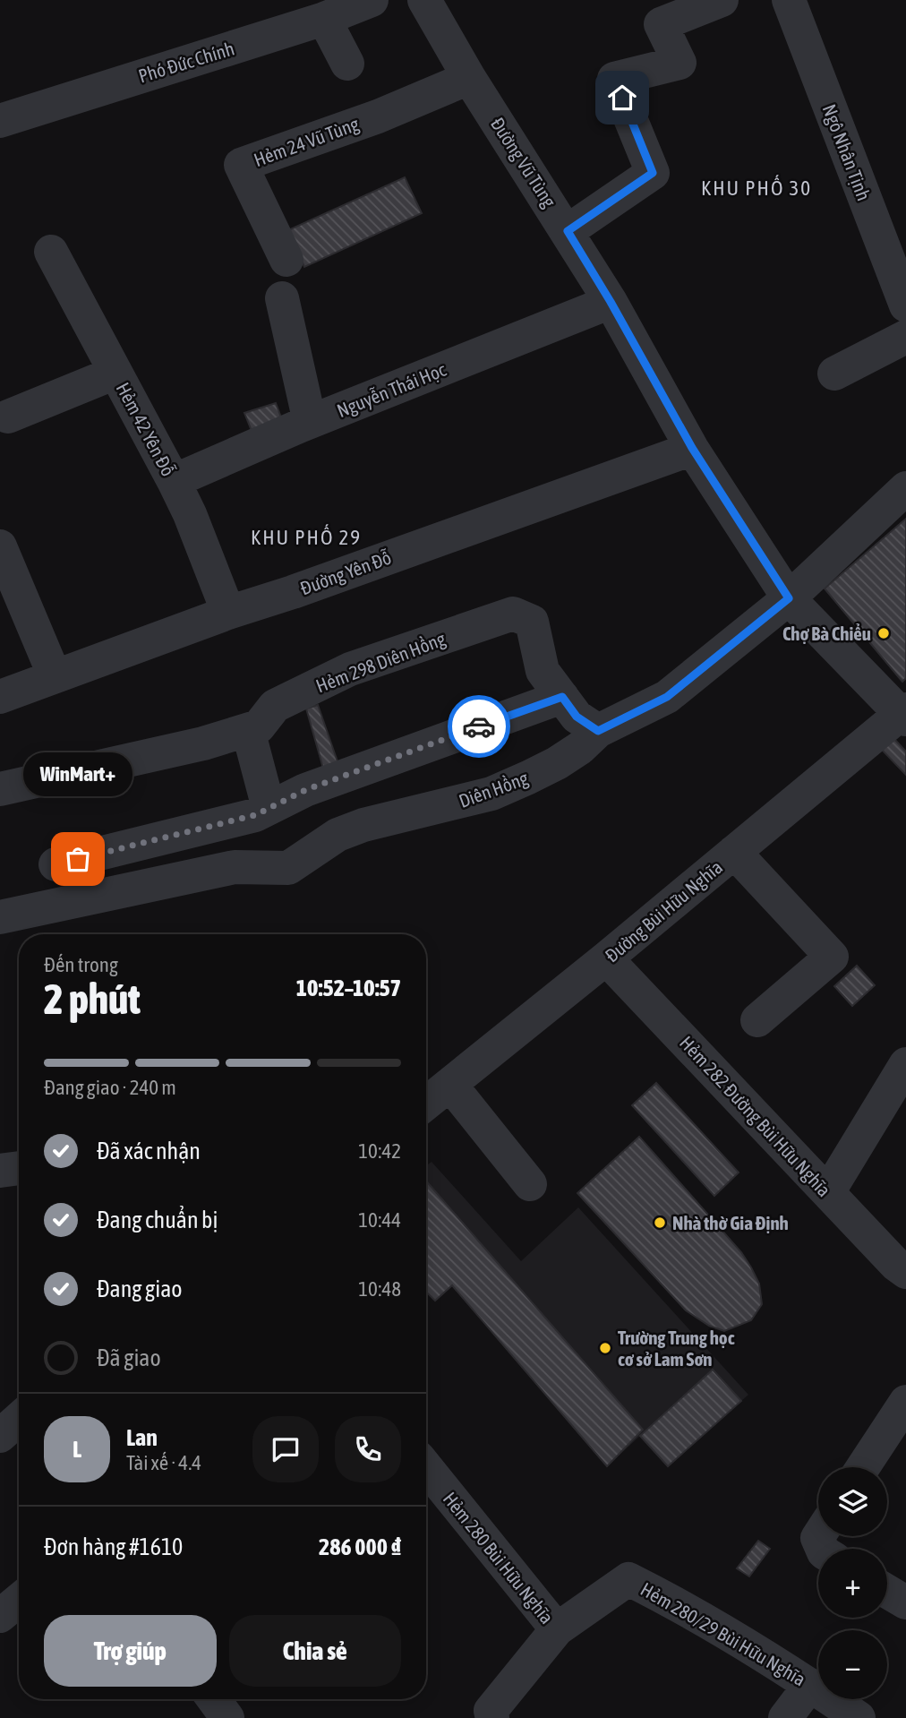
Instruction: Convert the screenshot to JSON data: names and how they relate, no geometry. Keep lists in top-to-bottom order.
{
  "streets": {
    "street": [
      "Phó Đức Chính",
      "Hẻm 24 Vũ Tùng",
      "Ngô Nhân Tịnh",
      "Đường Vũ Tùng",
      "Nguyễn Thái Học",
      "Hẻm 42 Yên Đỗ",
      "Đường Yên Đỗ",
      "Hẻm 298 Diên Hồng",
      "Diên Hồng",
      "Đường Bùi Hữu Nghĩa",
      "Hẻm 282 Đường Bùi Hữu Nghĩa",
      "Hẻm 280 Bùi Hữu Nghĩa",
      "Hẻm 280/29 Bùi Hữu Nghĩa"
    ]
  },
  "crossings": [
    ["Hẻm 24 Vũ Tùng", "Đường Vũ Tùng"],
    ["Đường Vũ Tùng", "Nguyễn Thái Học"],
    ["Đường Vũ Tùng", "Đường Yên Đỗ"],
    ["Đường Vũ Tùng", "Diên Hồng"],
    ["Đường Vũ Tùng", "Đường Bùi Hữu Nghĩa"],
    ["Nguyễn Thái Học", "Hẻm 42 Yên Đỗ"],
    ["Hẻm 42 Yên Đỗ", "Đường Yên Đỗ"],
    ["Hẻm 298 Diên Hồng", "Diên Hồng"],
    ["Đường Bùi Hữu Nghĩa", "Hẻm 282 Đường Bùi Hữu Nghĩa"],
    ["Hẻm 280 Bùi Hữu Nghĩa", "Hẻm 280/29 Bùi Hữu Nghĩa"]
  ],
  "districts": ["KHU PHỐ 30", "KHU PHỐ 29"],
  "places": [
    "Chợ Bà Chiểu",
    "WinMart+",
    "Nhà thờ Gia Định",
    "Trường Trung học cơ sở Lam Sơn"
  ],
  "page": {
    "bubble": "WinMart+",
    "heading": ["2 phút", "Đến trong", "10:52–10:57"],
    "panel": [
      "Lan",
      "Tài xế · 4.4",
      "Đơn hàng #1610",
      "286 000 ₫"
    ],
    "bar": "Đang giao · 240 m",
    "list": [
      ["Đã xác nhận", "10:42"],
      ["Đang chuẩn bị", "10:44"],
      ["Đang giao", "10:48"],
      "Đã giao"
    ],
    "round": "L",
    "map_buttons": ["+", "−"],
    "buttons": ["Trợ giúp", "Chia sẻ"]
  }
}
